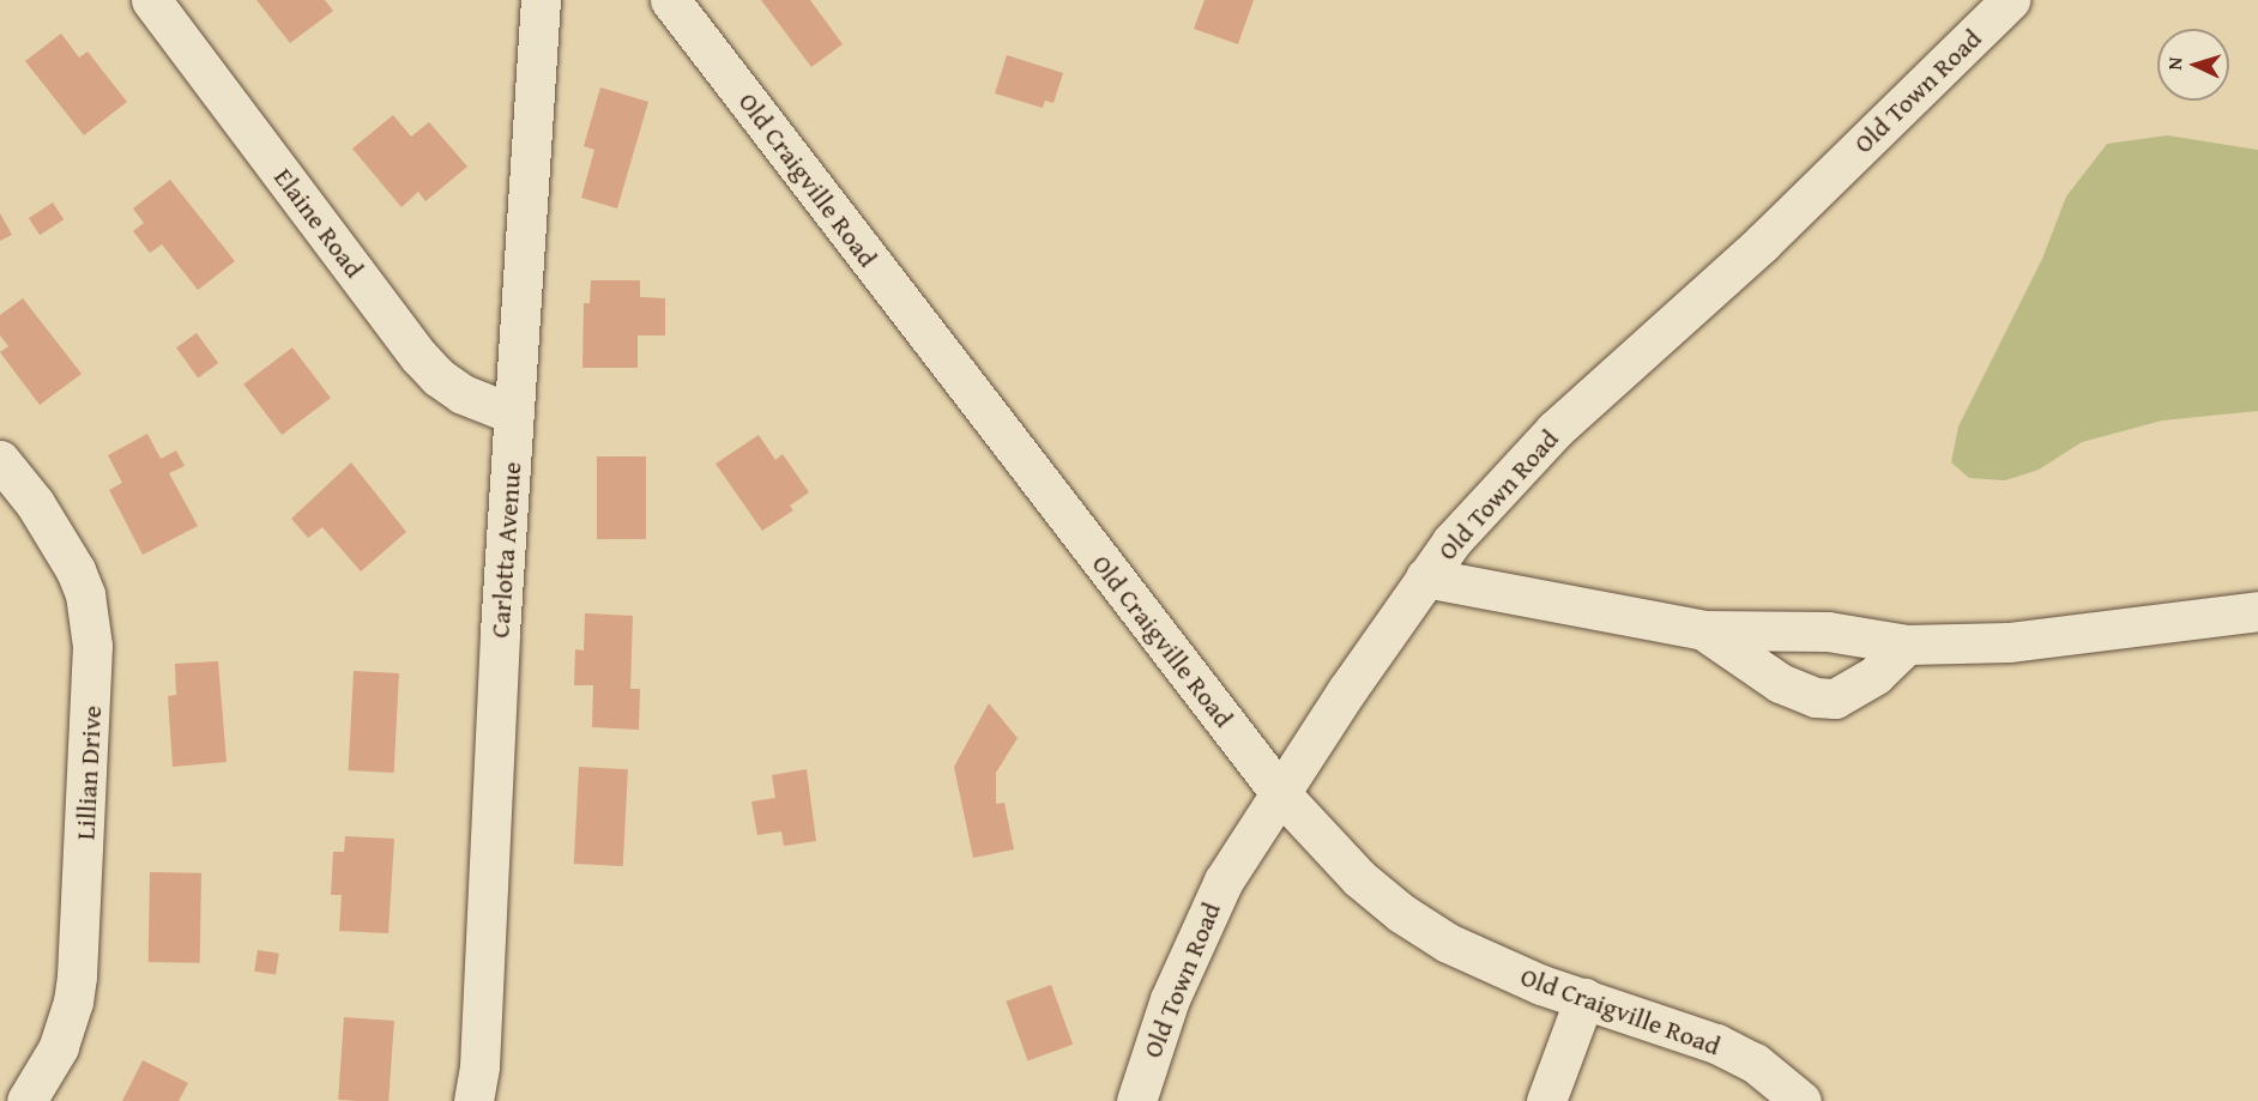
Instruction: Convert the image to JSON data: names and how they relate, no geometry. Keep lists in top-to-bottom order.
{
  "streets": {
    "street": [
      "Old Town Road",
      "Old Craigville Road",
      "Elaine Road",
      "Carlotta Avenue",
      "Lillian Drive"
    ]
  },
  "crossings": [
    ["Old Town Road", "Old Craigville Road"],
    ["Elaine Road", "Carlotta Avenue"]
  ],
  "north": "left"
}
